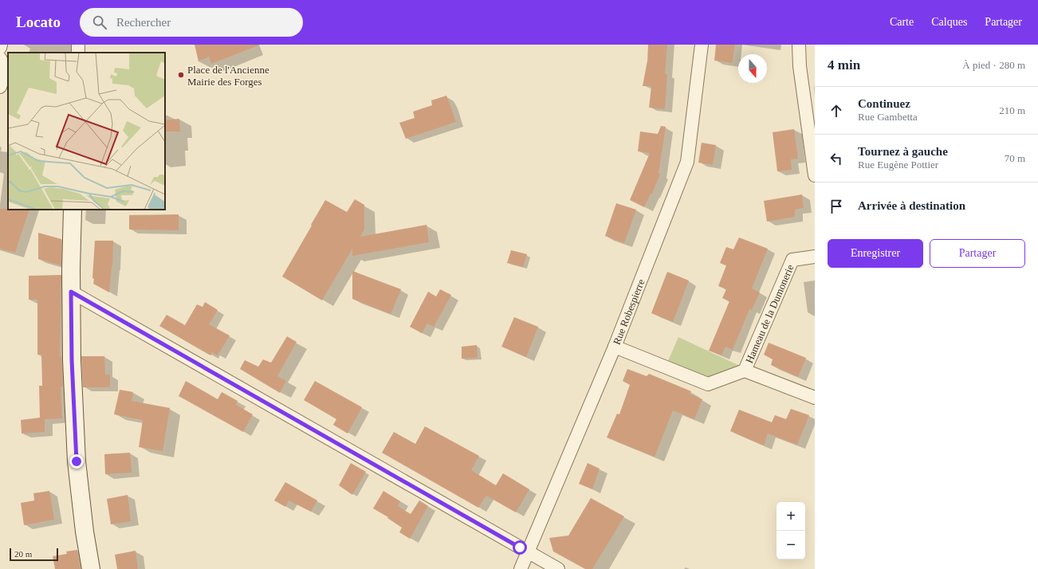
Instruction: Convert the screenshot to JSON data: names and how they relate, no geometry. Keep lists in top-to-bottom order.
{
  "streets": {
    "street": ["Rue Robespierre", "Hameau de la Dumonerie"]
  },
  "crossings": [
    ["Rue Robespierre", "Hameau de la Dumonerie"]
  ],
  "places": ["Place de l'Ancienne Mairie des Forges"],
  "scale_bar": "20 m",
  "north": "bottom",
  "page": {
    "header": "Locato",
    "search": "Rechercher",
    "nav": ["Carte", "Calques", "Partager"],
    "heading": ["4 min", "À pied · 280 m"],
    "list": [
      ["Continuez", "Rue Gambetta", "210 m"],
      ["Tournez à gauche", "Rue Eugène Pottier", "70 m"],
      "Arrivée à destination"
    ],
    "buttons": ["Enregistrer", "Partager"],
    "map_buttons": ["+", "−"],
    "scale": "20 m"
  }
}
